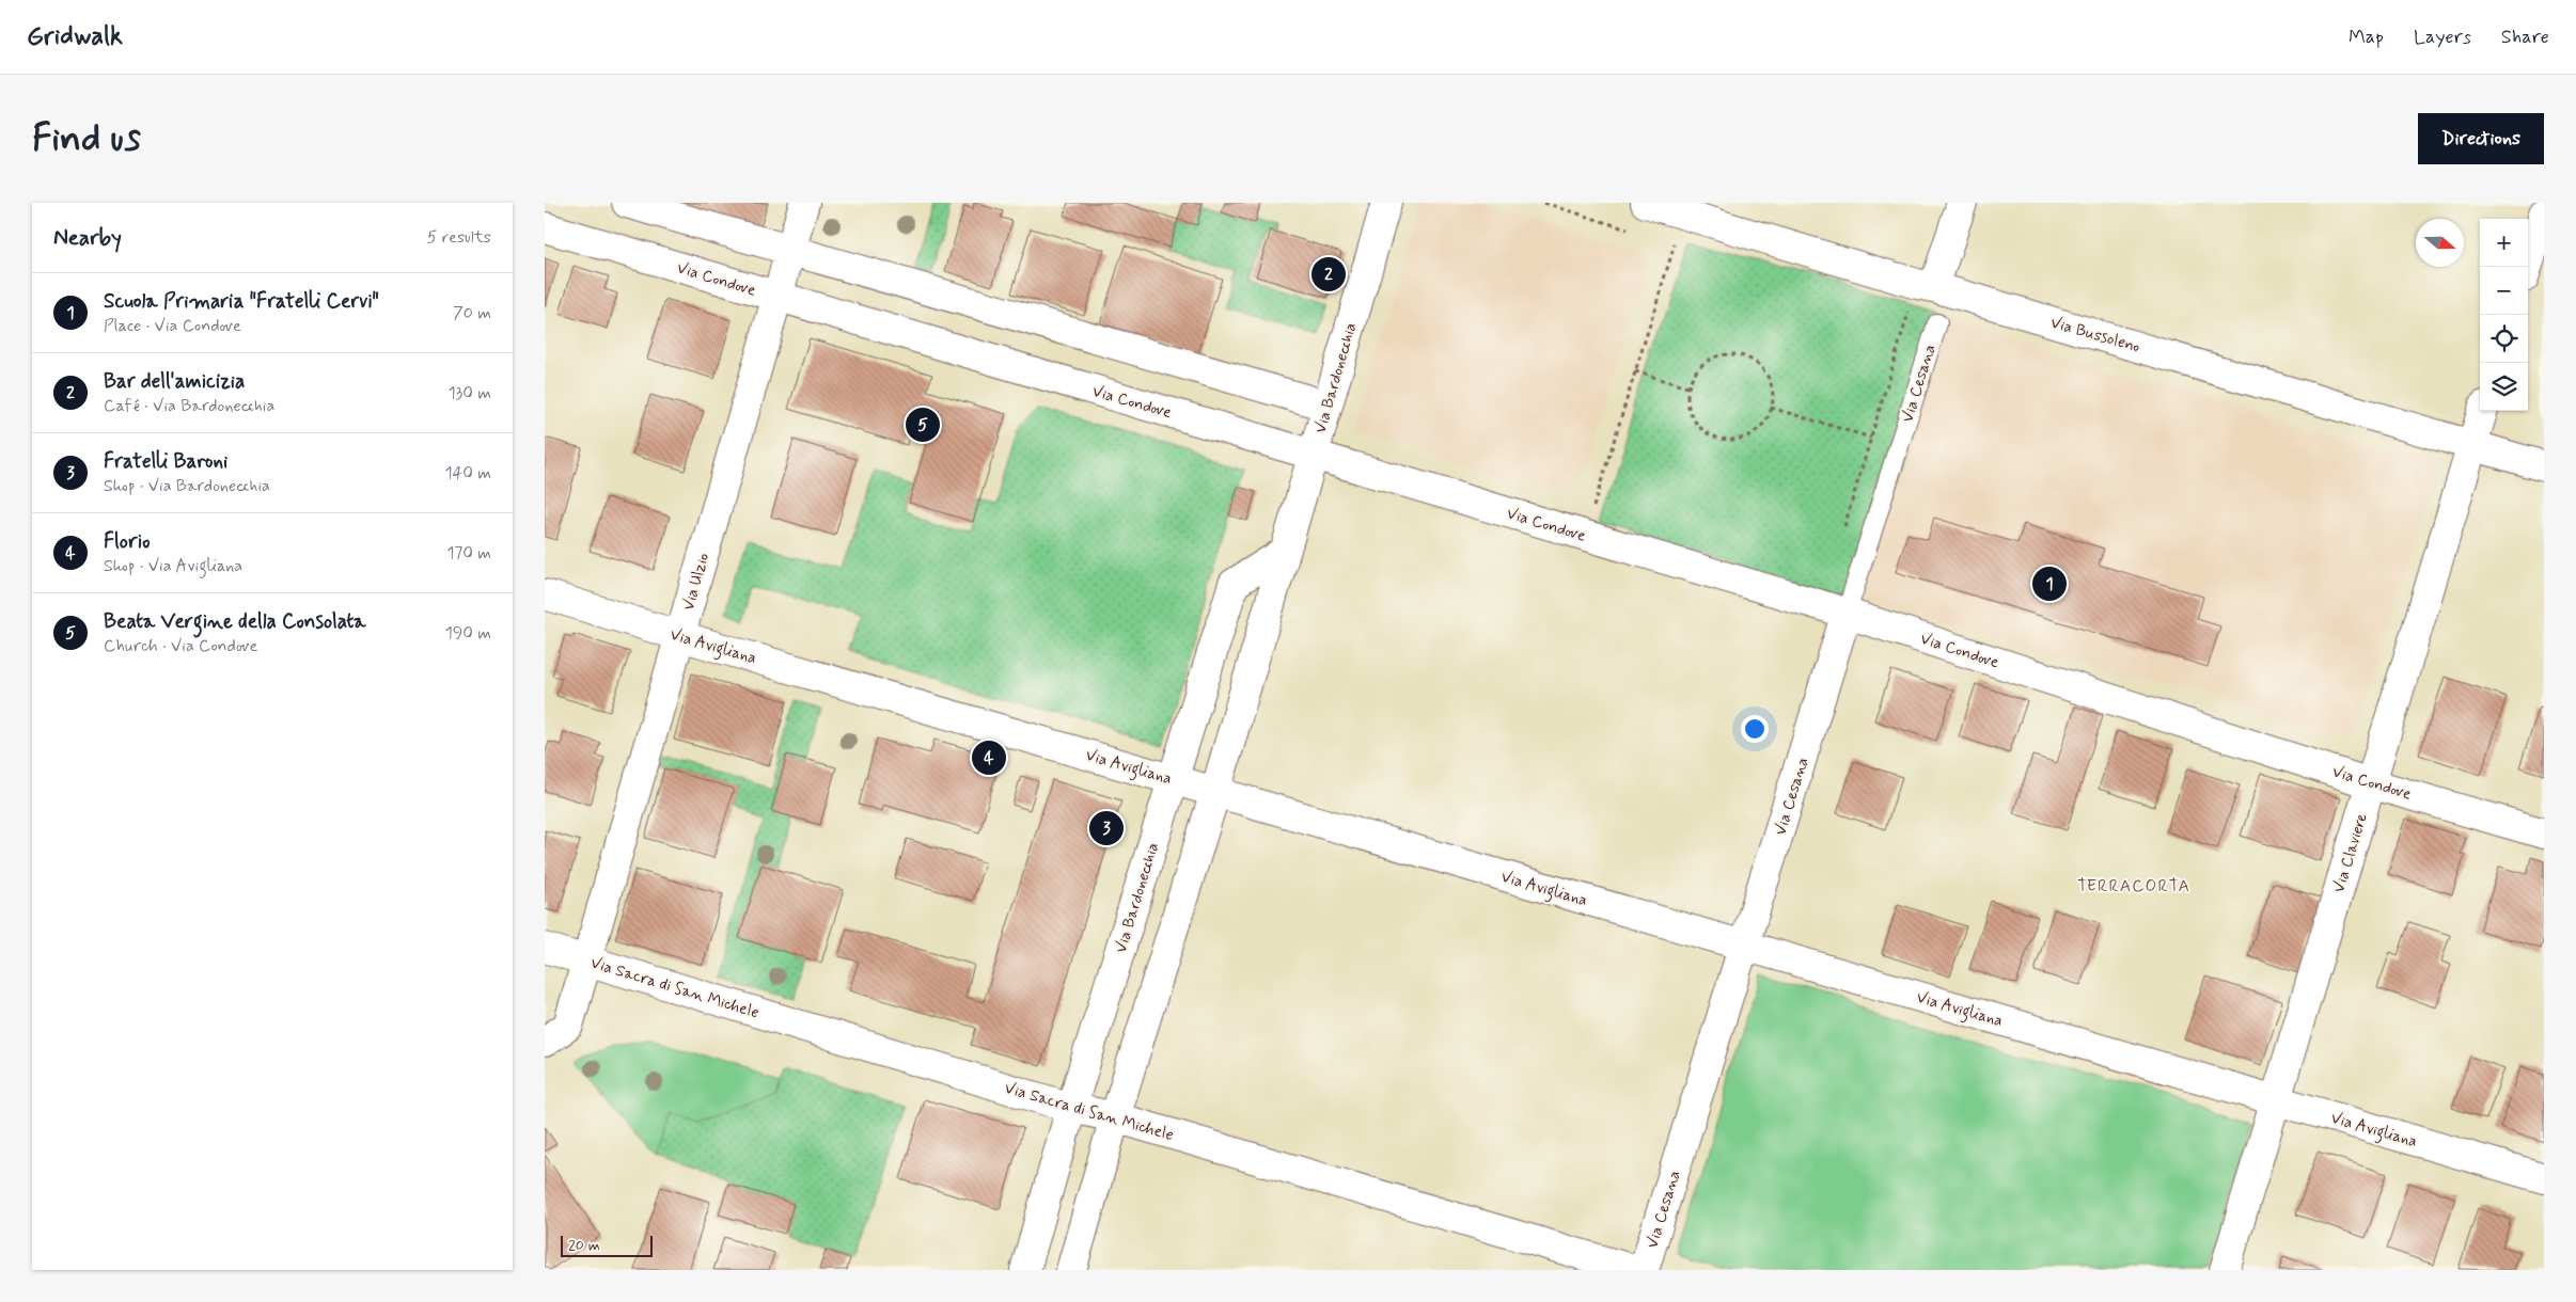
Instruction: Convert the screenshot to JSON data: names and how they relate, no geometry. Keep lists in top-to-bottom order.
{
  "streets": {
    "street": [
      "Via Condove",
      "Via Bussoleno",
      "Via Bardonecchia",
      "Via Cesana",
      "Via Ulzio",
      "Via Avigliana",
      "Via Claviere",
      "Via Sacra di San Michele"
    ]
  },
  "crossings": [
    ["Via Condove", "Via Bardonecchia"],
    ["Via Condove", "Via Cesana"],
    ["Via Condove", "Via Ulzio"],
    ["Via Condove", "Via Claviere"],
    ["Via Bussoleno", "Via Cesana"],
    ["Via Bussoleno", "Via Claviere"],
    ["Via Bardonecchia", "Via Avigliana"],
    ["Via Bardonecchia", "Via Sacra di San Michele"],
    ["Via Cesana", "Via Avigliana"],
    ["Via Ulzio", "Via Avigliana"],
    ["Via Ulzio", "Via Sacra di San Michele"],
    ["Via Avigliana", "Via Claviere"]
  ],
  "districts": ["TERRACORTA"],
  "scale_bar": "20 m",
  "north": "right",
  "page": {
    "header": "Gridwalk",
    "nav": ["Map", "Layers", "Share"],
    "buttons": "Directions",
    "title": "Find us",
    "heading": ["Nearby", "5 results"],
    "map_buttons": ["+", "−"],
    "pins": [
      "2",
      "5",
      "1",
      "4",
      "3"
    ],
    "list": [
      {
        "mark": "1",
        "name": "Scuola Primaria \"Fratelli Cervi\"",
        "note": "Place · Via Condove",
        "value": "70 m"
      },
      {
        "mark": "2",
        "name": "Bar dell'amicizia",
        "note": "Café · Via Bardonecchia",
        "value": "130 m"
      },
      {
        "mark": "3",
        "name": "Fratelli Baroni",
        "note": "Shop · Via Bardonecchia",
        "value": "140 m"
      },
      {
        "mark": "4",
        "name": "Florio",
        "note": "Shop · Via Avigliana",
        "value": "170 m"
      },
      {
        "mark": "5",
        "name": "Beata Vergine della Consolata",
        "note": "Church · Via Condove",
        "value": "190 m"
      }
    ],
    "scale": "20 m"
  }
}
